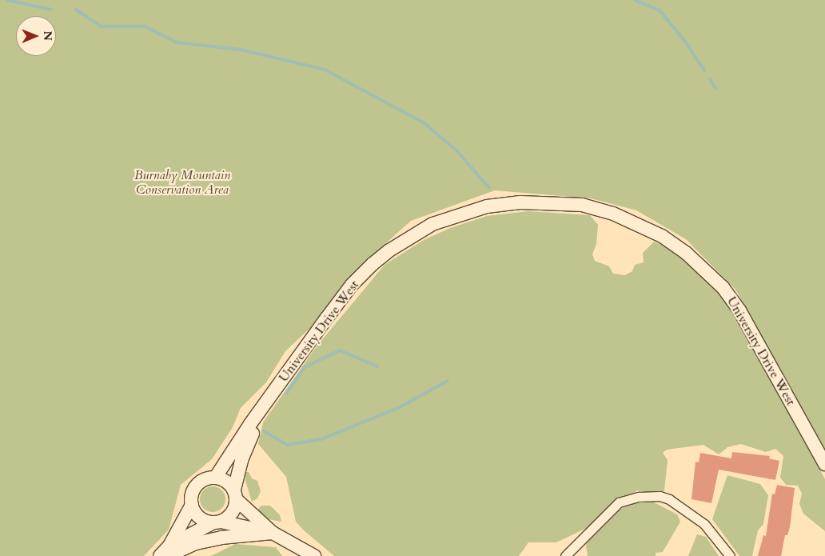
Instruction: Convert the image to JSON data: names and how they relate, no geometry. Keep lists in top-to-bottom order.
{
  "streets": {
    "street": ["University Drive West"]
  },
  "parks": ["Burnaby Mountain Conservation Area"],
  "north": "right"
}
